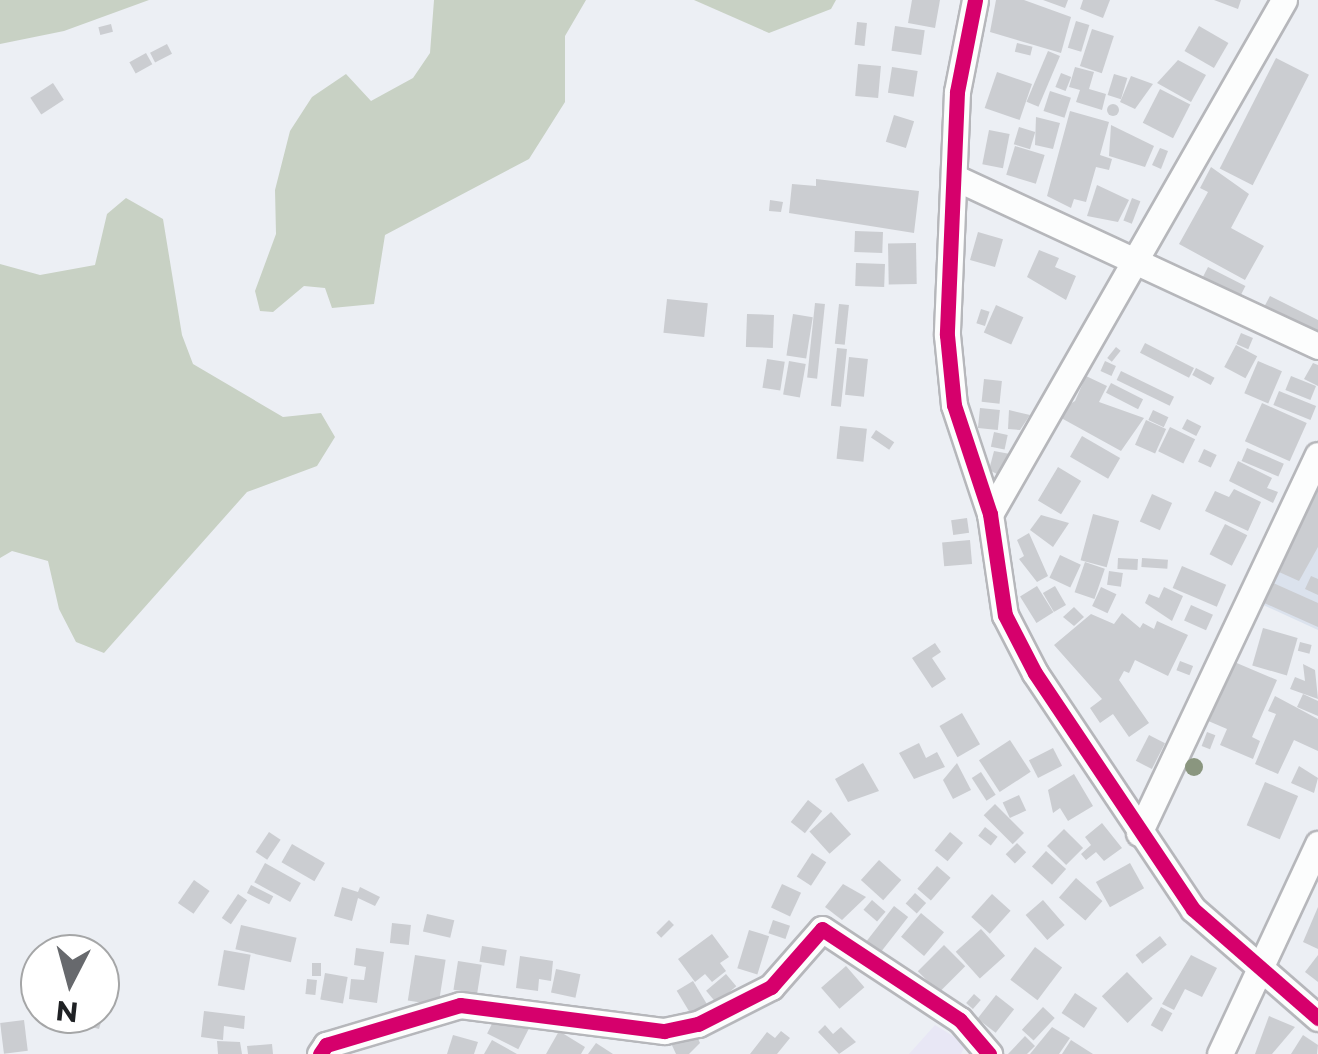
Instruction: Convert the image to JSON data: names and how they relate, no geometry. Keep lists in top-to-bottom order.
{
  "north": "bottom"
}
